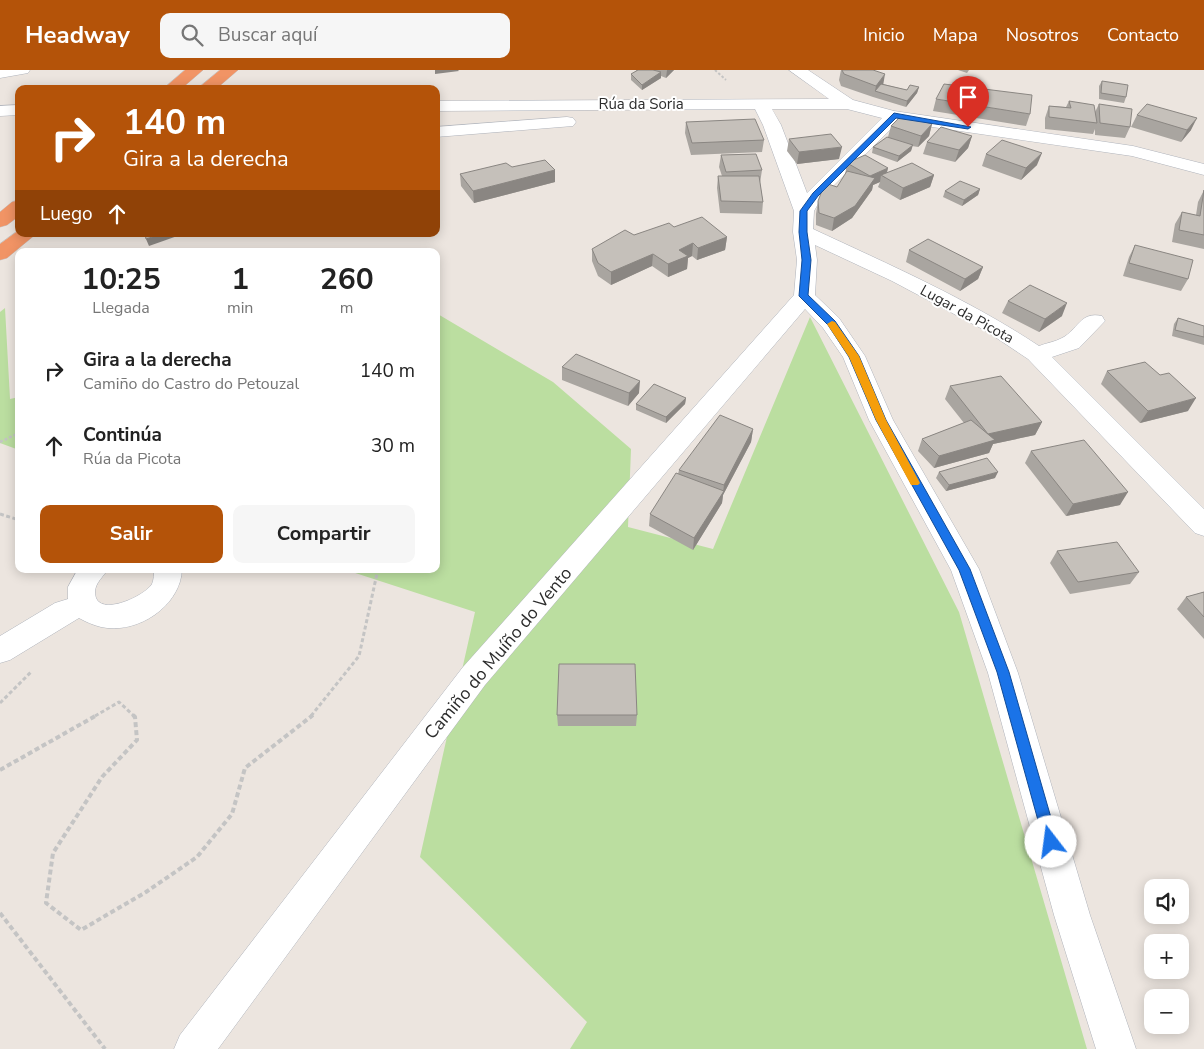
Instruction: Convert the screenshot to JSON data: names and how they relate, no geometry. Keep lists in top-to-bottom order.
{
  "streets": {
    "street": ["Rúa da Soria", "Lugar da Picota", "Camiño do Muíño do Vento"]
  },
  "page": {
    "header": "Headway",
    "search": "Buscar aquí",
    "nav": [
      "Inicio",
      "Mapa",
      "Nosotros",
      "Contacto"
    ],
    "turn": ["140 m", "Gira a la derecha"],
    "then": "Luego",
    "eta": [
      "10:25",
      "Llegada",
      "1",
      "min",
      "260",
      "m"
    ],
    "list": [
      {
        "name": "Gira a la derecha",
        "note": "Camiño do Castro do Petouzal",
        "value": "140 m"
      },
      {
        "name": "Continúa",
        "note": "Rúa da Picota",
        "value": "30 m"
      }
    ],
    "buttons": ["Salir", "Compartir"],
    "map_buttons": ["+", "−"]
  }
}
